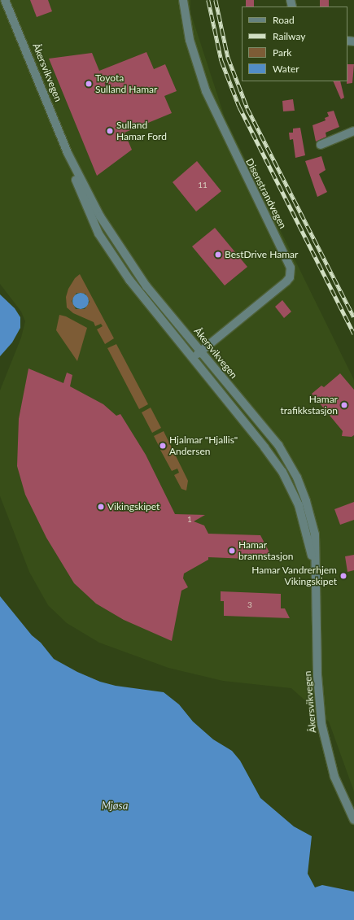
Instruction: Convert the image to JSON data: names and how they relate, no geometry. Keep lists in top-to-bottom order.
{
  "streets": {
    "street": ["Åkersvikvegen", "Disenstrandvegen"]
  },
  "crossings": [
    ["Åkersvikvegen", "Disenstrandvegen"]
  ],
  "water": ["Mjøsa"],
  "places": [
    "Toyota Sulland Hamar",
    "Sulland Hamar Ford",
    "BestDrive Hamar",
    "Hamar trafikkstasjon",
    "Hjalmar \"Hjallis\" Andersen",
    "Vikingskipet",
    "Hamar brannstasjon",
    "Hamar Vandrerhjem Vikingskipet"
  ],
  "house_numbers": ["11", "1", "3"],
  "legend": [
    "Road",
    "Railway",
    "Park",
    "Water"
  ]
}
